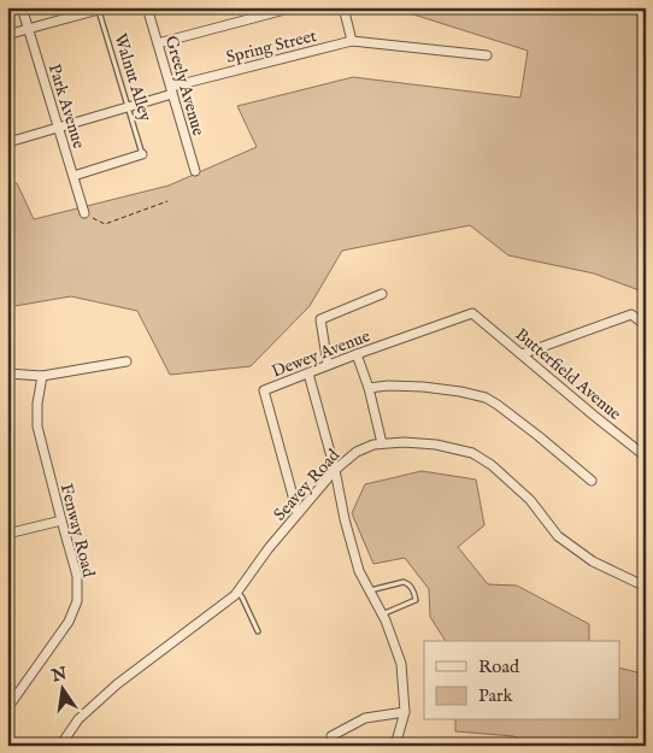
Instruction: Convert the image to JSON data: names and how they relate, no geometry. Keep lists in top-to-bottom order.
{
  "streets": {
    "street": [
      "Spring Street",
      "Greely Avenue",
      "Park Avenue",
      "Dewey Avenue",
      "Butterfield Avenue",
      "Seavey Road",
      "Fenway Road"
    ],
    "lane": ["Walnut Alley"]
  },
  "crossings": [
    ["Spring Street", "Walnut Alley"],
    ["Spring Street", "Greely Avenue"],
    ["Spring Street", "Park Avenue"],
    ["Dewey Avenue", "Butterfield Avenue"],
    ["Dewey Avenue", "Seavey Road"]
  ],
  "legend": ["Road", "Park"],
  "north": "top"
}
